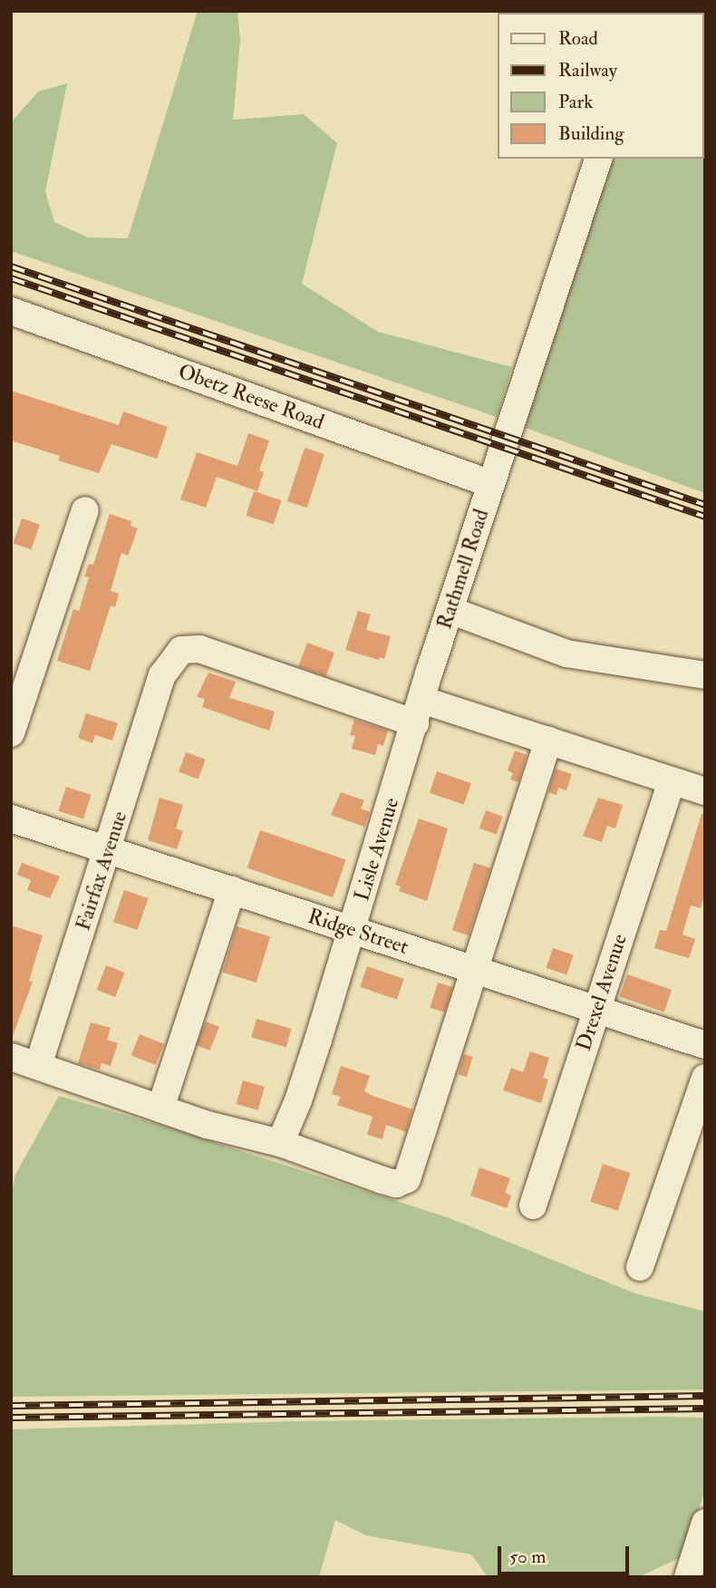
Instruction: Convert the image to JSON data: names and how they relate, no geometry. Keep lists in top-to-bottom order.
{
  "streets": {
    "street": [
      "Obetz Reese Road",
      "Rathmell Road",
      "Lisle Avenue",
      "Fairfax Avenue",
      "Ridge Street",
      "Drexel Avenue"
    ]
  },
  "crossings": [
    ["Obetz Reese Road", "Rathmell Road"],
    ["Rathmell Road", "Lisle Avenue"],
    ["Rathmell Road", "Fairfax Avenue"],
    ["Lisle Avenue", "Fairfax Avenue"],
    ["Lisle Avenue", "Ridge Street"],
    ["Fairfax Avenue", "Ridge Street"],
    ["Ridge Street", "Drexel Avenue"]
  ],
  "legend": [
    "Road",
    "Railway",
    "Park",
    "Building"
  ],
  "scale_bar": "50 m"
}
